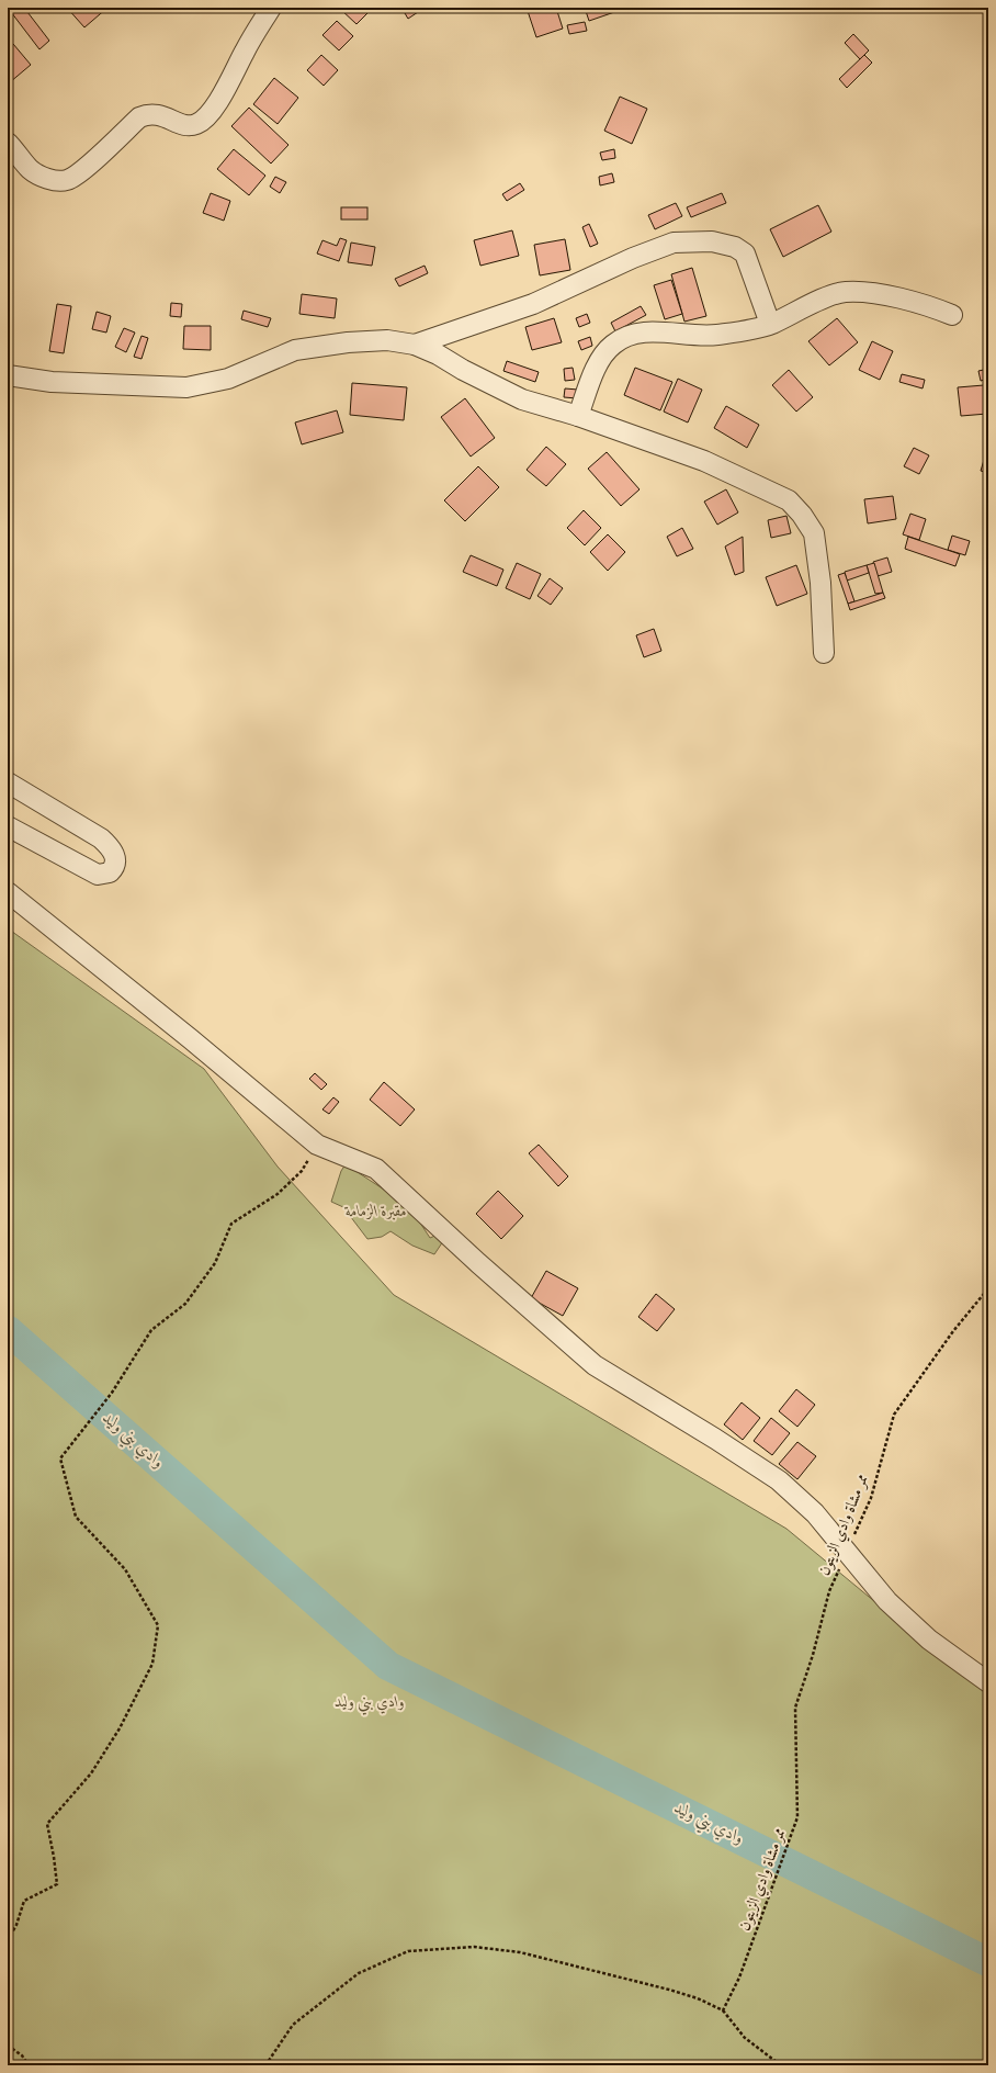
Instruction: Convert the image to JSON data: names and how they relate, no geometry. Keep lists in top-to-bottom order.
{
  "streets": {
    "path": ["ممر مشاة وادي الزيتون"]
  },
  "water": ["وادي بني وليد"],
  "parks": ["مقبرة الزمامة", "وادي بني وليد"]
}
